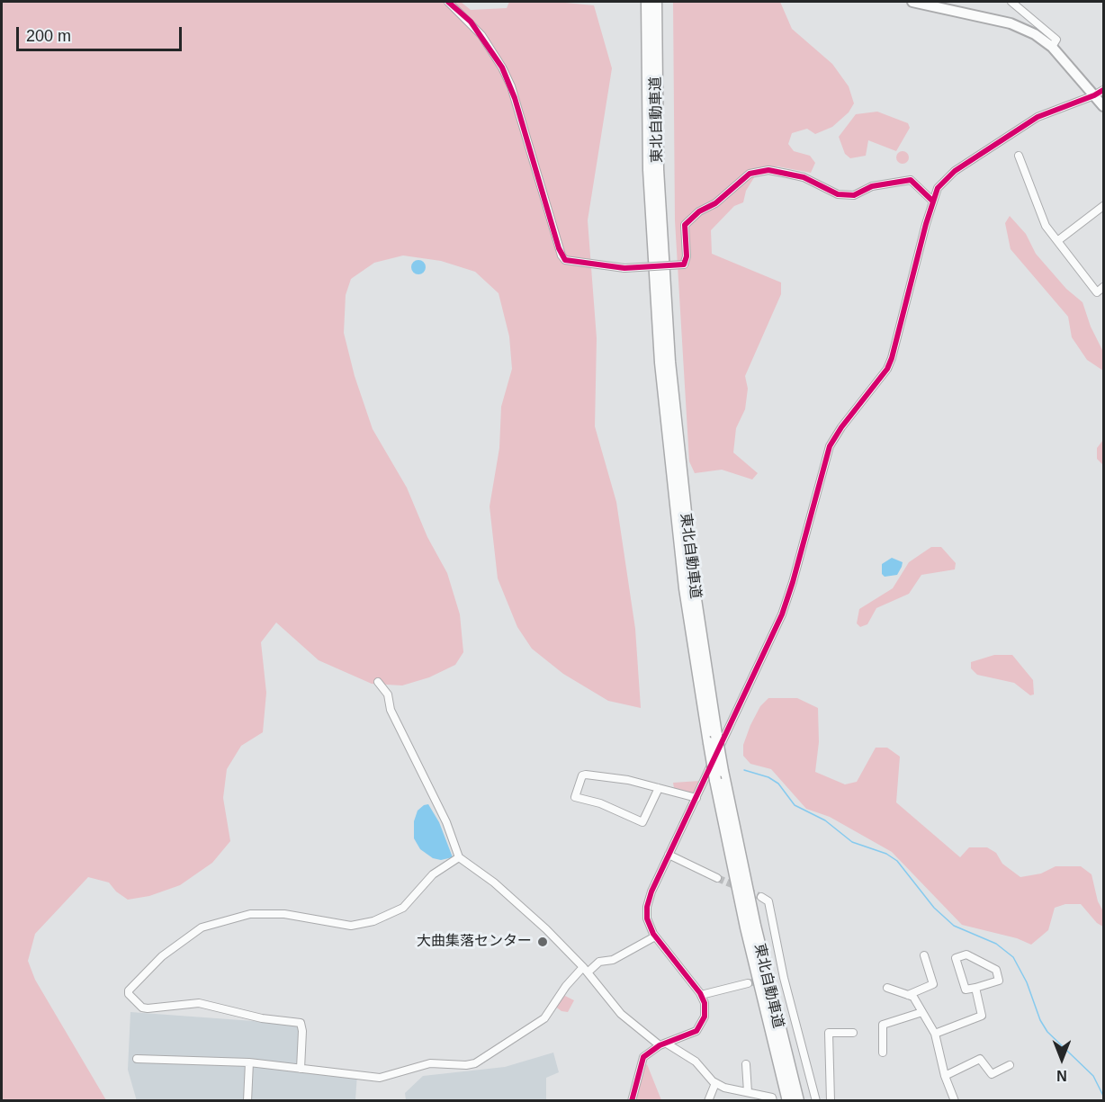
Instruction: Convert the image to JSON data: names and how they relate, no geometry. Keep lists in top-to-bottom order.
{
  "streets": {
    "highway": ["東北自動車道"]
  },
  "places": ["大曲集落センター"],
  "scale_bar": "200 m",
  "north": "bottom"
}
